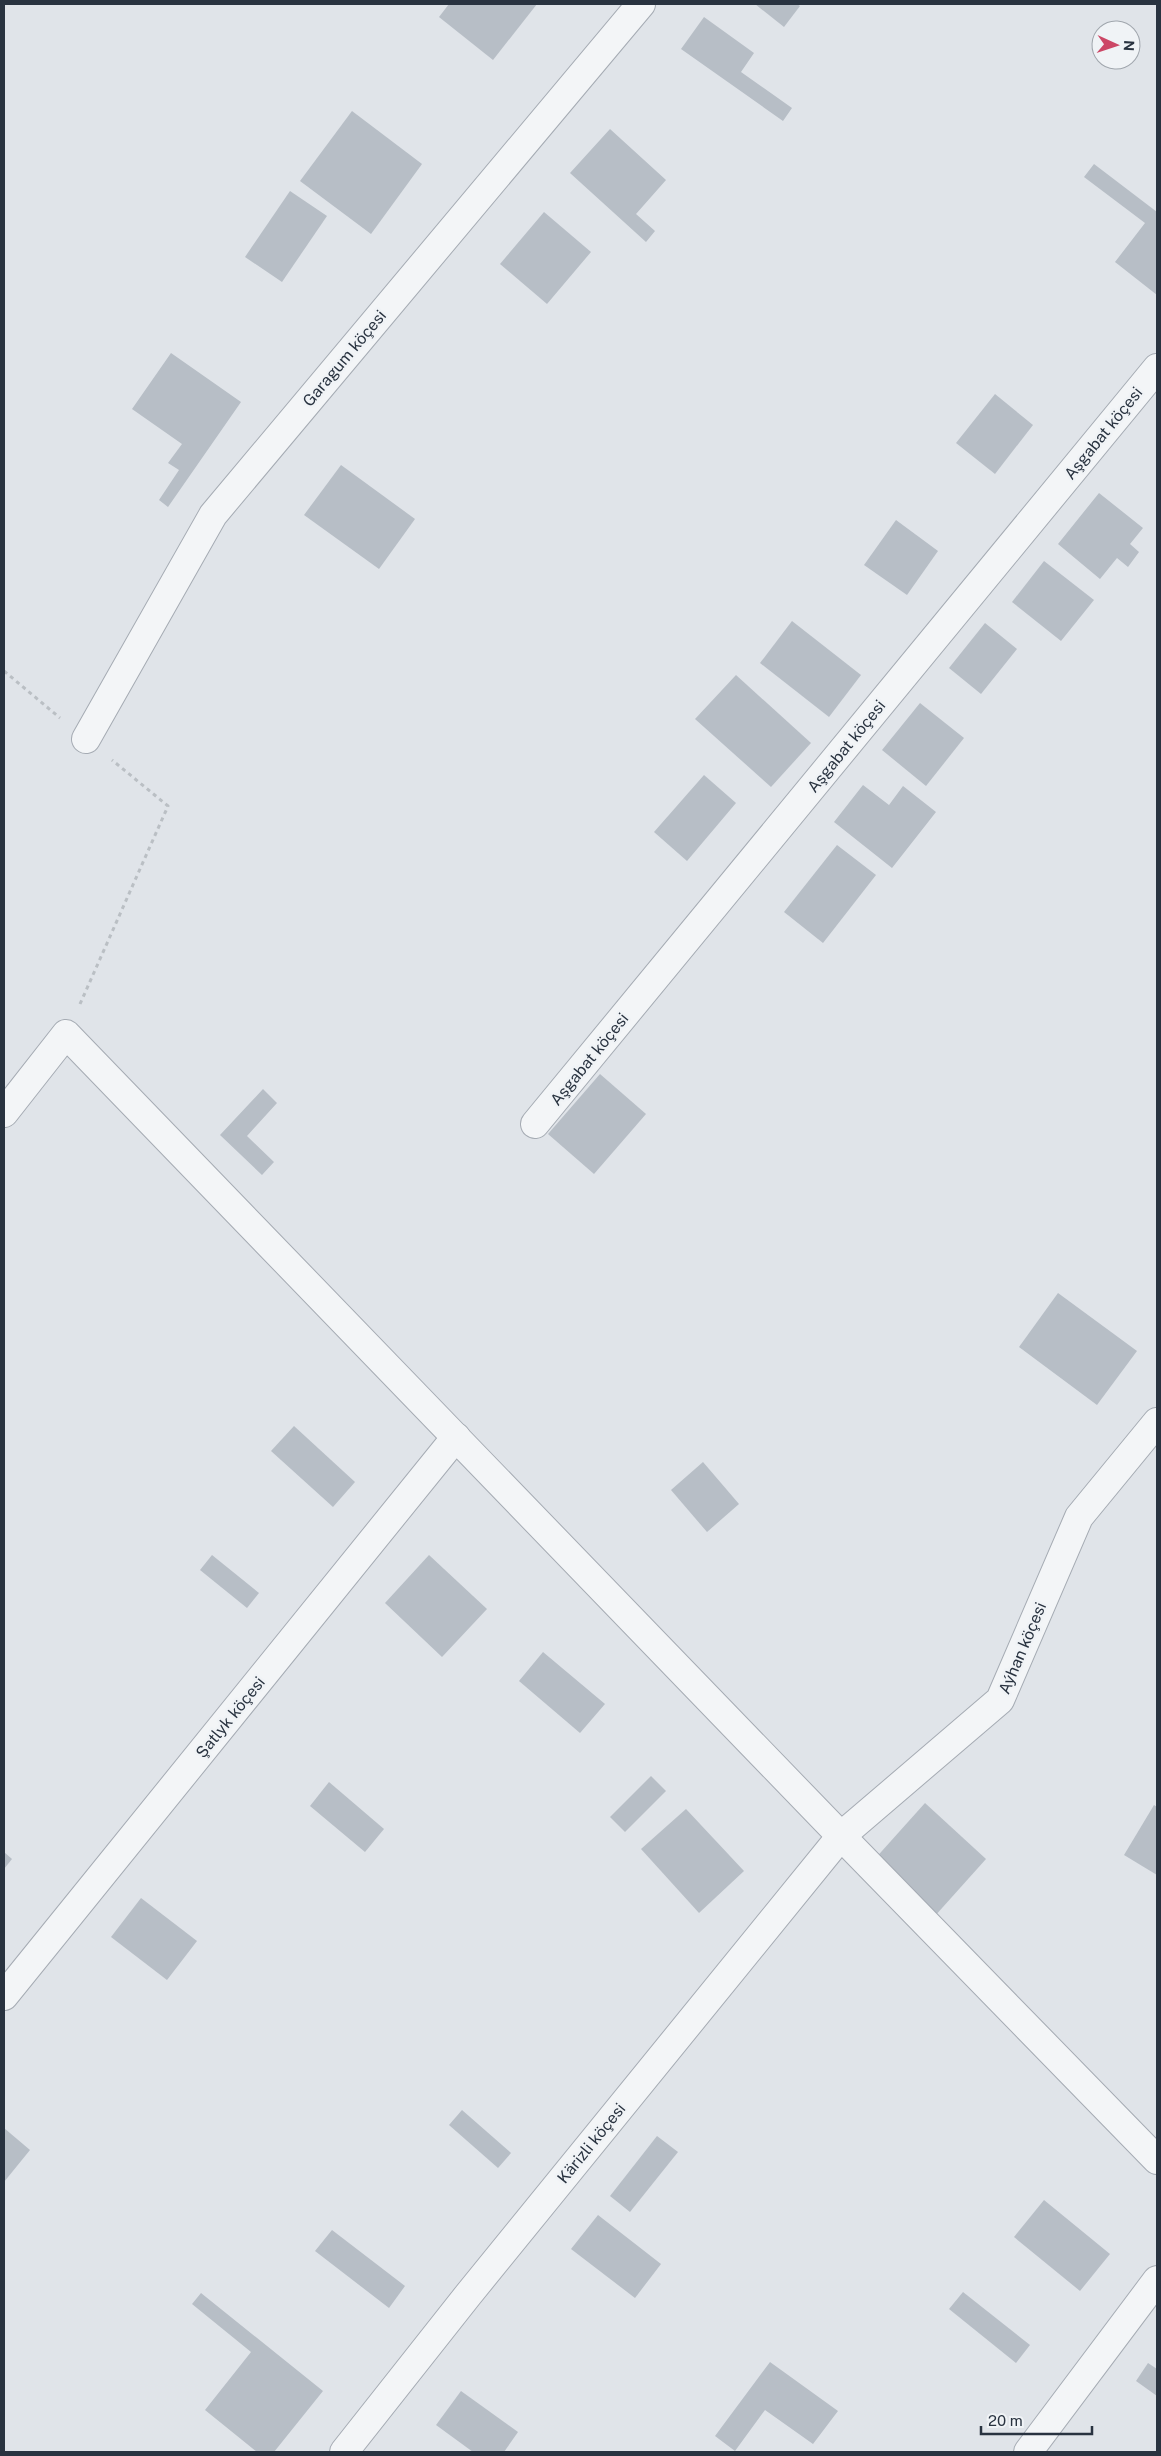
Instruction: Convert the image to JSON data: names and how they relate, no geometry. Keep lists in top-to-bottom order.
{
  "streets": {
    "street": [
      "Garagum köçesi",
      "Aşgabat köçesi",
      "Aýhan köçesi",
      "Şatlyk köçesi",
      "Kärizli köçesi"
    ]
  },
  "crossings": [
    ["Aýhan köçesi", "Kärizli köçesi"]
  ],
  "scale_bar": "20 m",
  "north": "right"
}
